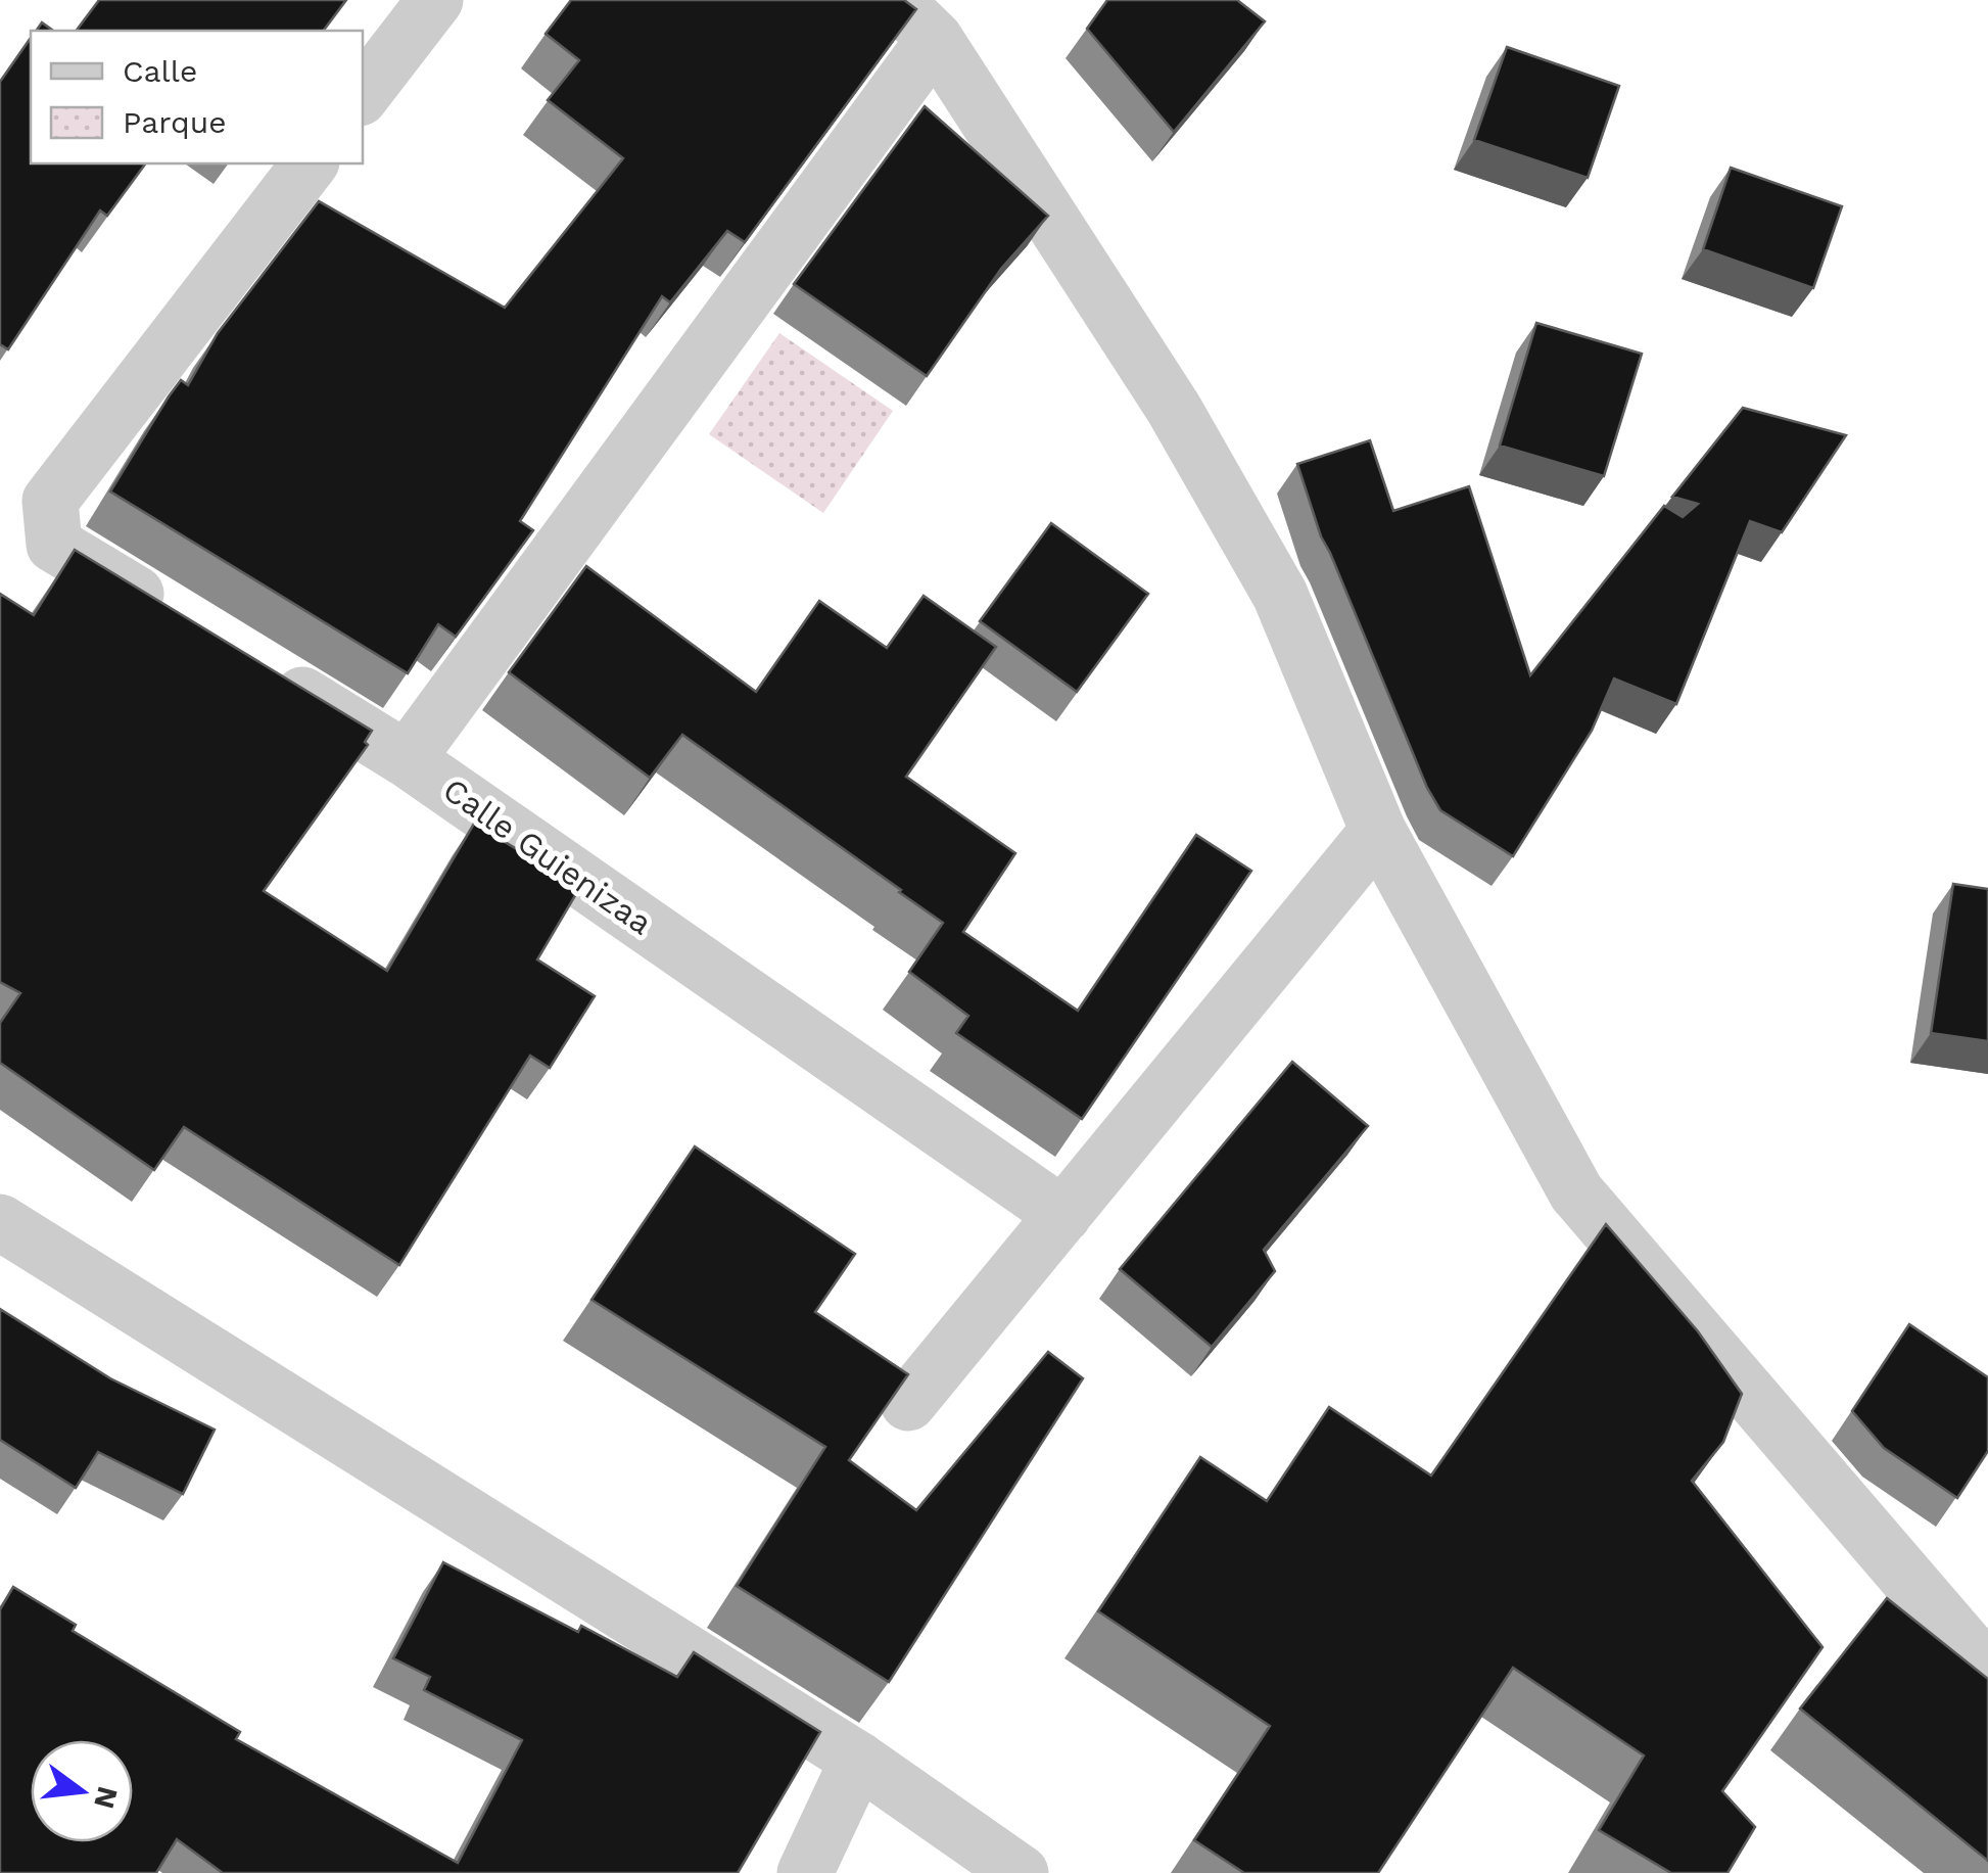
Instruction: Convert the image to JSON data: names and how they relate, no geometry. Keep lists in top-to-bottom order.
{
  "streets": {
    "street": ["Calle Guienizaa"]
  },
  "legend": ["Calle", "Parque"],
  "north": "right"
}
